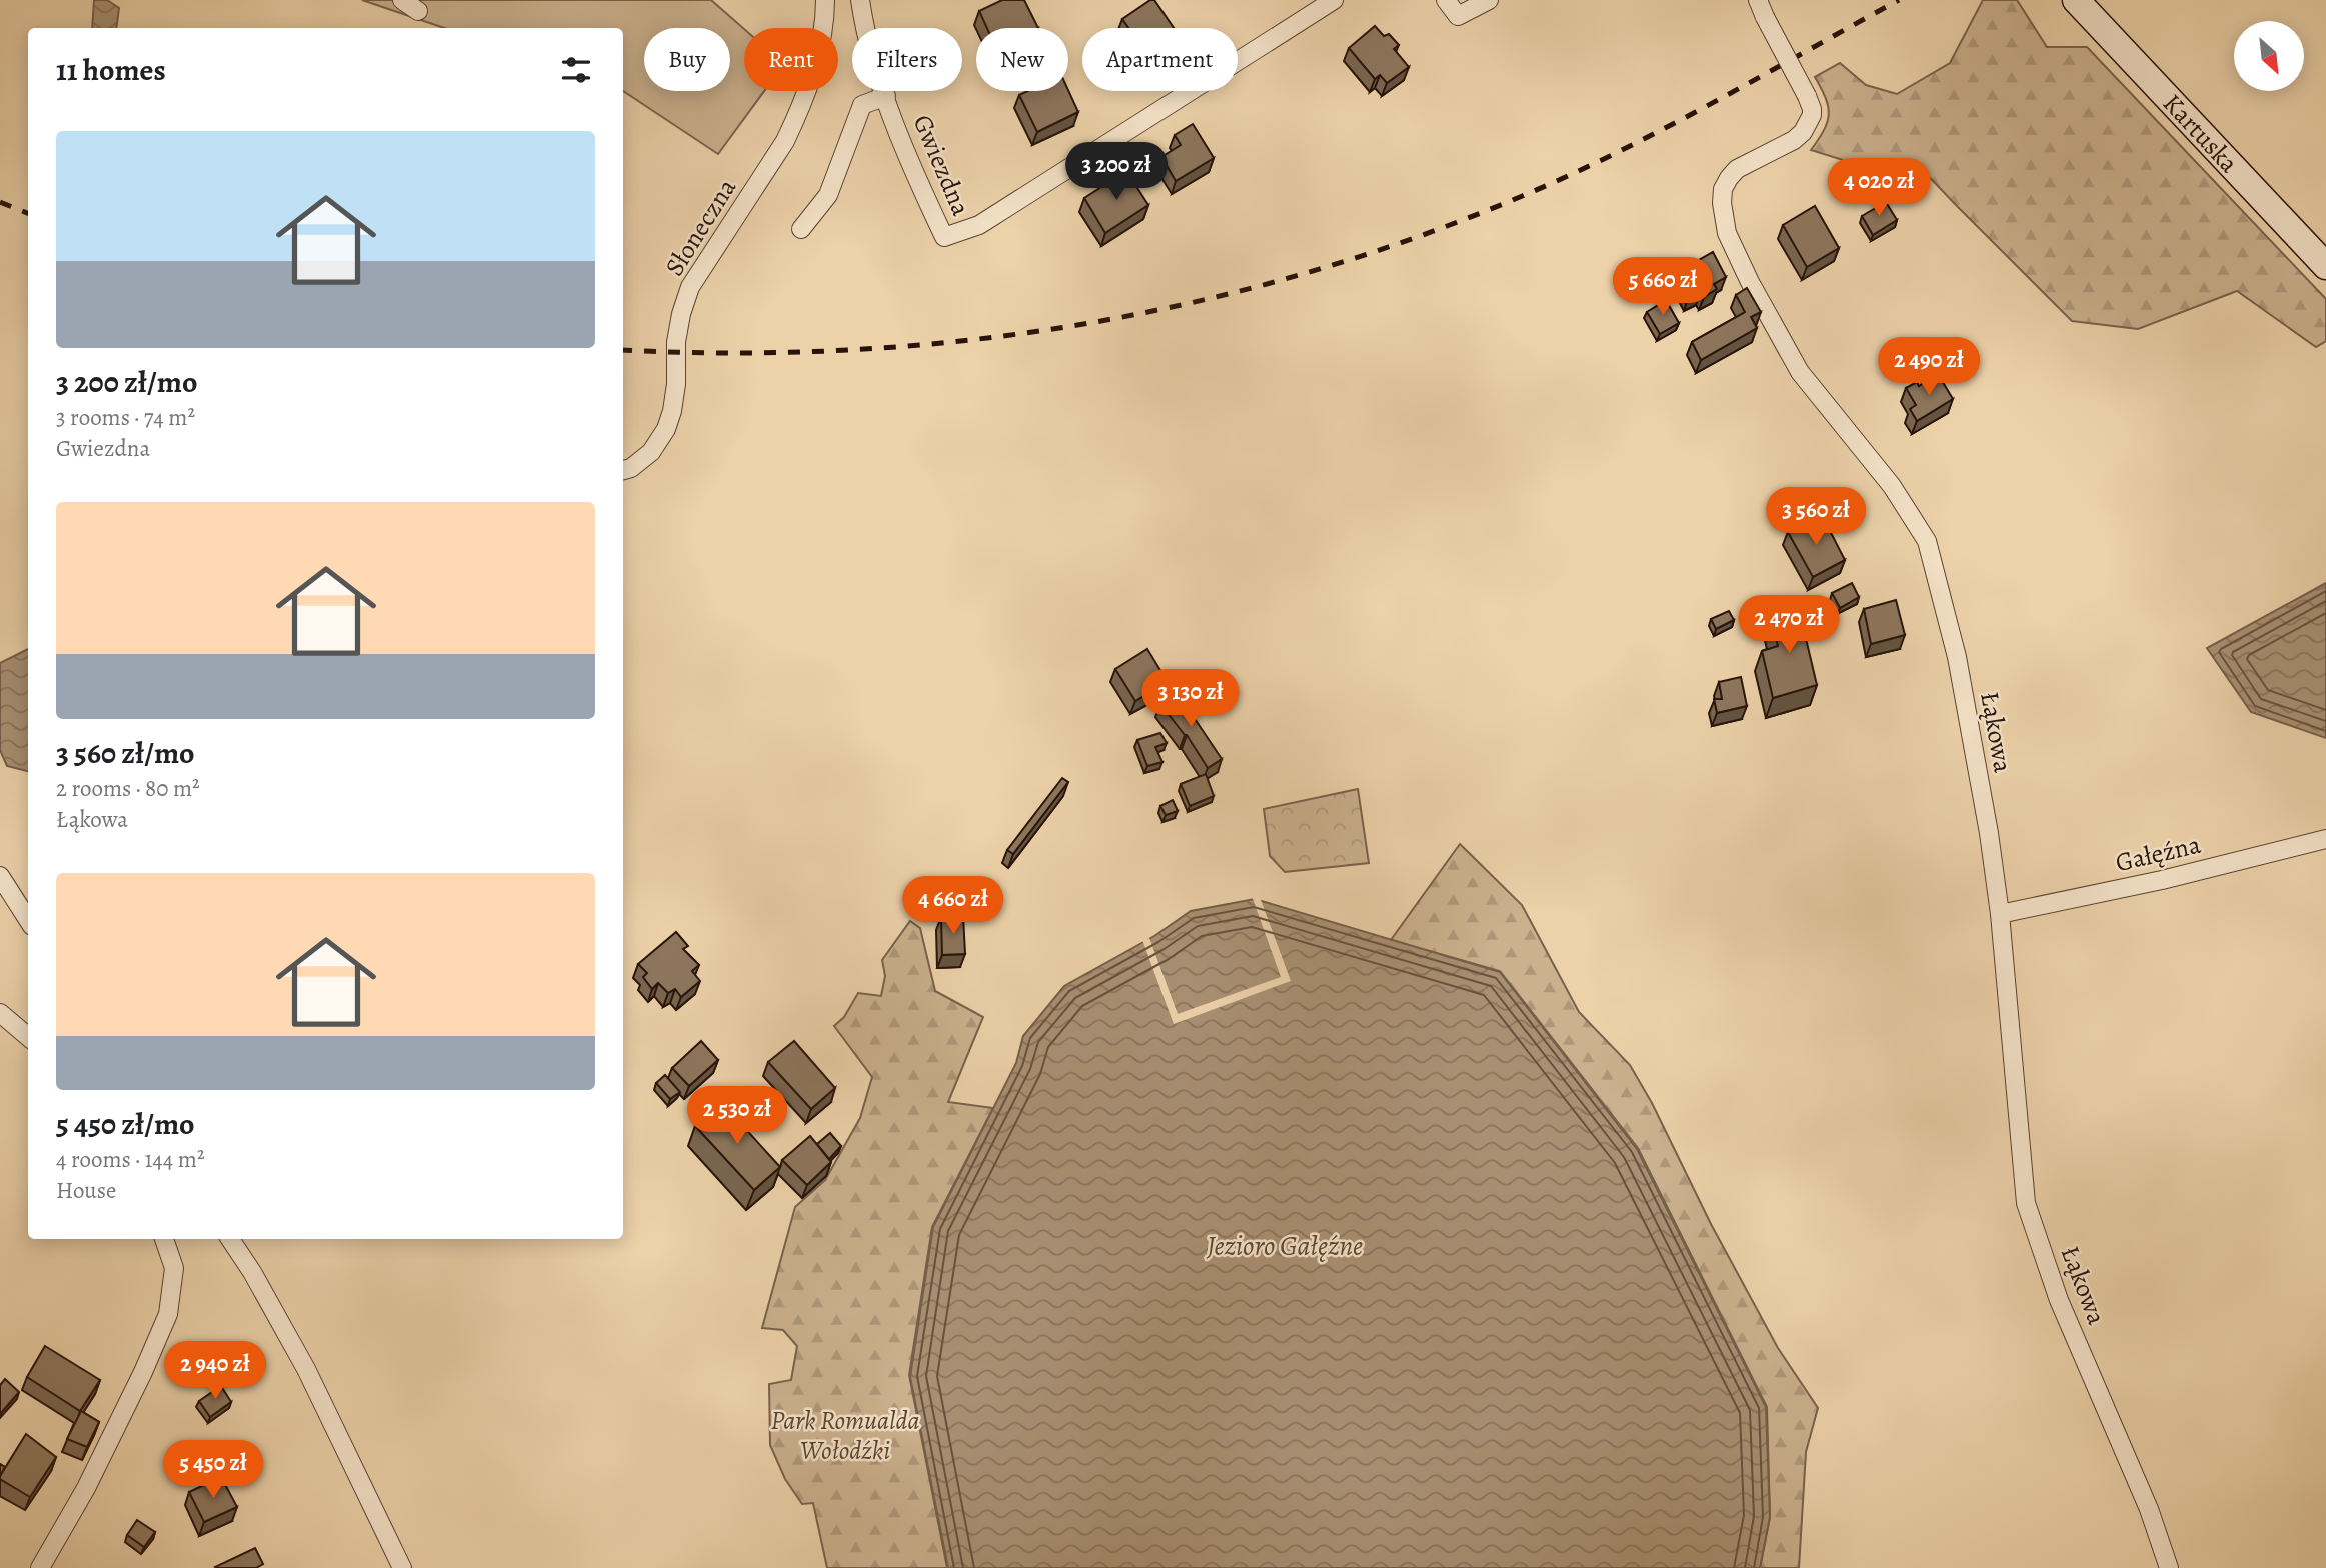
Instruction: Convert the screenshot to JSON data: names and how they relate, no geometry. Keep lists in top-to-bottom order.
{
  "streets": {
    "main road": ["Kartuska"],
    "street": [
      "Gwiezdna",
      "Słoneczna",
      "Łąkowa",
      "Gałęźna"
    ]
  },
  "crossings": [
    ["Łąkowa", "Gałęźna"]
  ],
  "water": ["Jezioro Gałęźne"],
  "parks": ["Park Romualda Wołodźki"],
  "north": "bottom right",
  "page": {
    "chip": [
      "Buy",
      "Rent",
      "Filters",
      "New",
      "Apartment"
    ],
    "heading": "11 homes",
    "list": [
      {
        "name": "3 200 zł/mo",
        "note": "3 rooms · 74 m² · Gwiezdna"
      },
      {
        "name": "3 560 zł/mo",
        "note": "2 rooms · 80 m² · Łąkowa"
      },
      {
        "name": "5 450 zł/mo",
        "note": "4 rooms · 144 m² · House"
      }
    ],
    "price": [
      "3 200 zł",
      "4 020 zł",
      "5 660 zł",
      "2 490 zł",
      "3 560 zł",
      "2 470 zł",
      "3 130 zł",
      "4 660 zł",
      "2 530 zł",
      "2 940 zł",
      "5 450 zł"
    ]
  }
}
